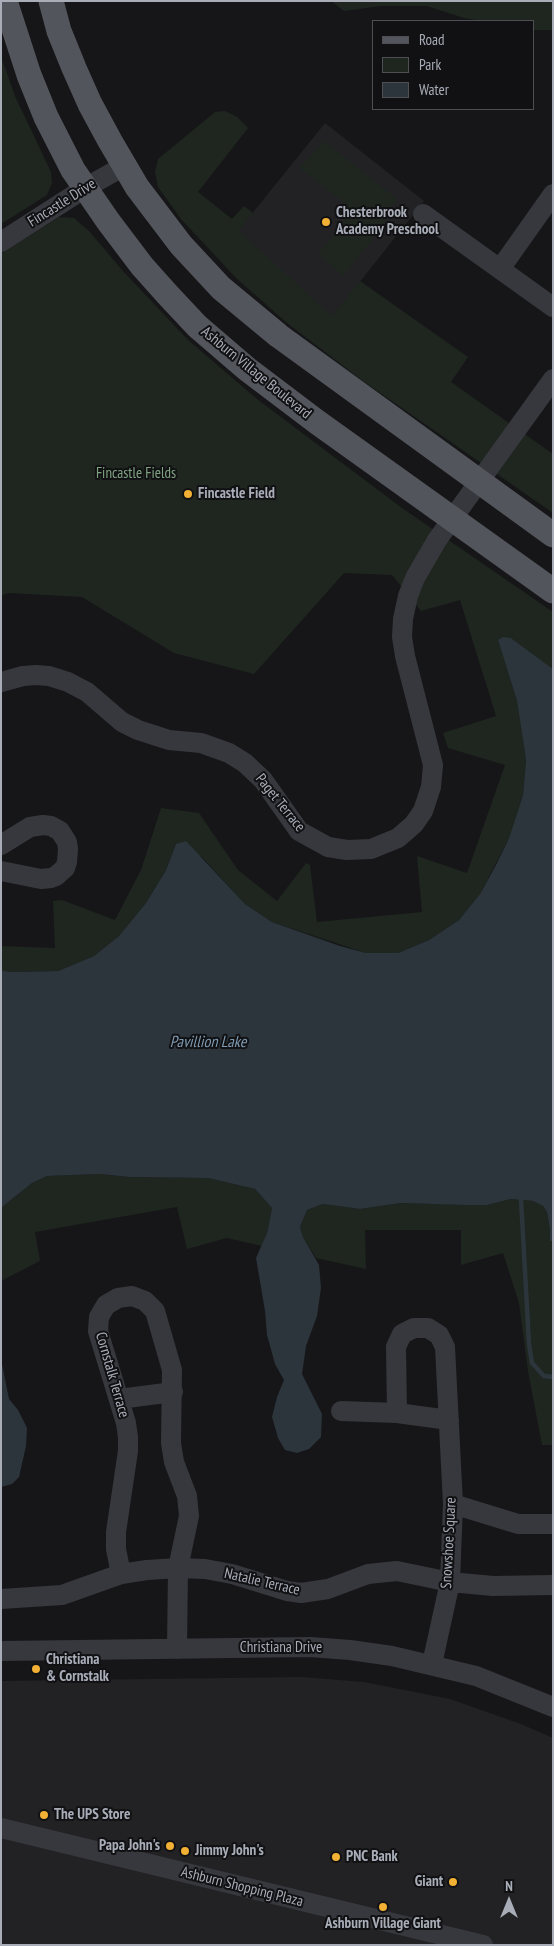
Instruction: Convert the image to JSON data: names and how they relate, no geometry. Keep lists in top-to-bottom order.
{
  "streets": {
    "main road": ["Ashburn Village Boulevard"],
    "street": [
      "Fincastle Drive",
      "Paget Terrace",
      "Cornstalk Terrace",
      "Snowshoe Square",
      "Natalie Terrace",
      "Christiana Drive",
      "Ashburn Shopping Plaza"
    ]
  },
  "crossings": [
    ["Fincastle Drive", "Ashburn Village Boulevard"],
    ["Ashburn Village Boulevard", "Paget Terrace"],
    ["Cornstalk Terrace", "Natalie Terrace"],
    ["Cornstalk Terrace", "Christiana Drive"],
    ["Snowshoe Square", "Natalie Terrace"],
    ["Snowshoe Square", "Christiana Drive"]
  ],
  "water": ["Pavillion Lake"],
  "parks": ["Fincastle Fields"],
  "places": [
    "Chesterbrook Academy Preschool",
    "Fincastle Field",
    "Christiana & Cornstalk",
    "The UPS Store",
    "Papa John's",
    "Jimmy John's",
    "PNC Bank",
    "Giant",
    "Ashburn Village Giant"
  ],
  "legend": ["Road", "Park", "Water"],
  "north": "top"
}
